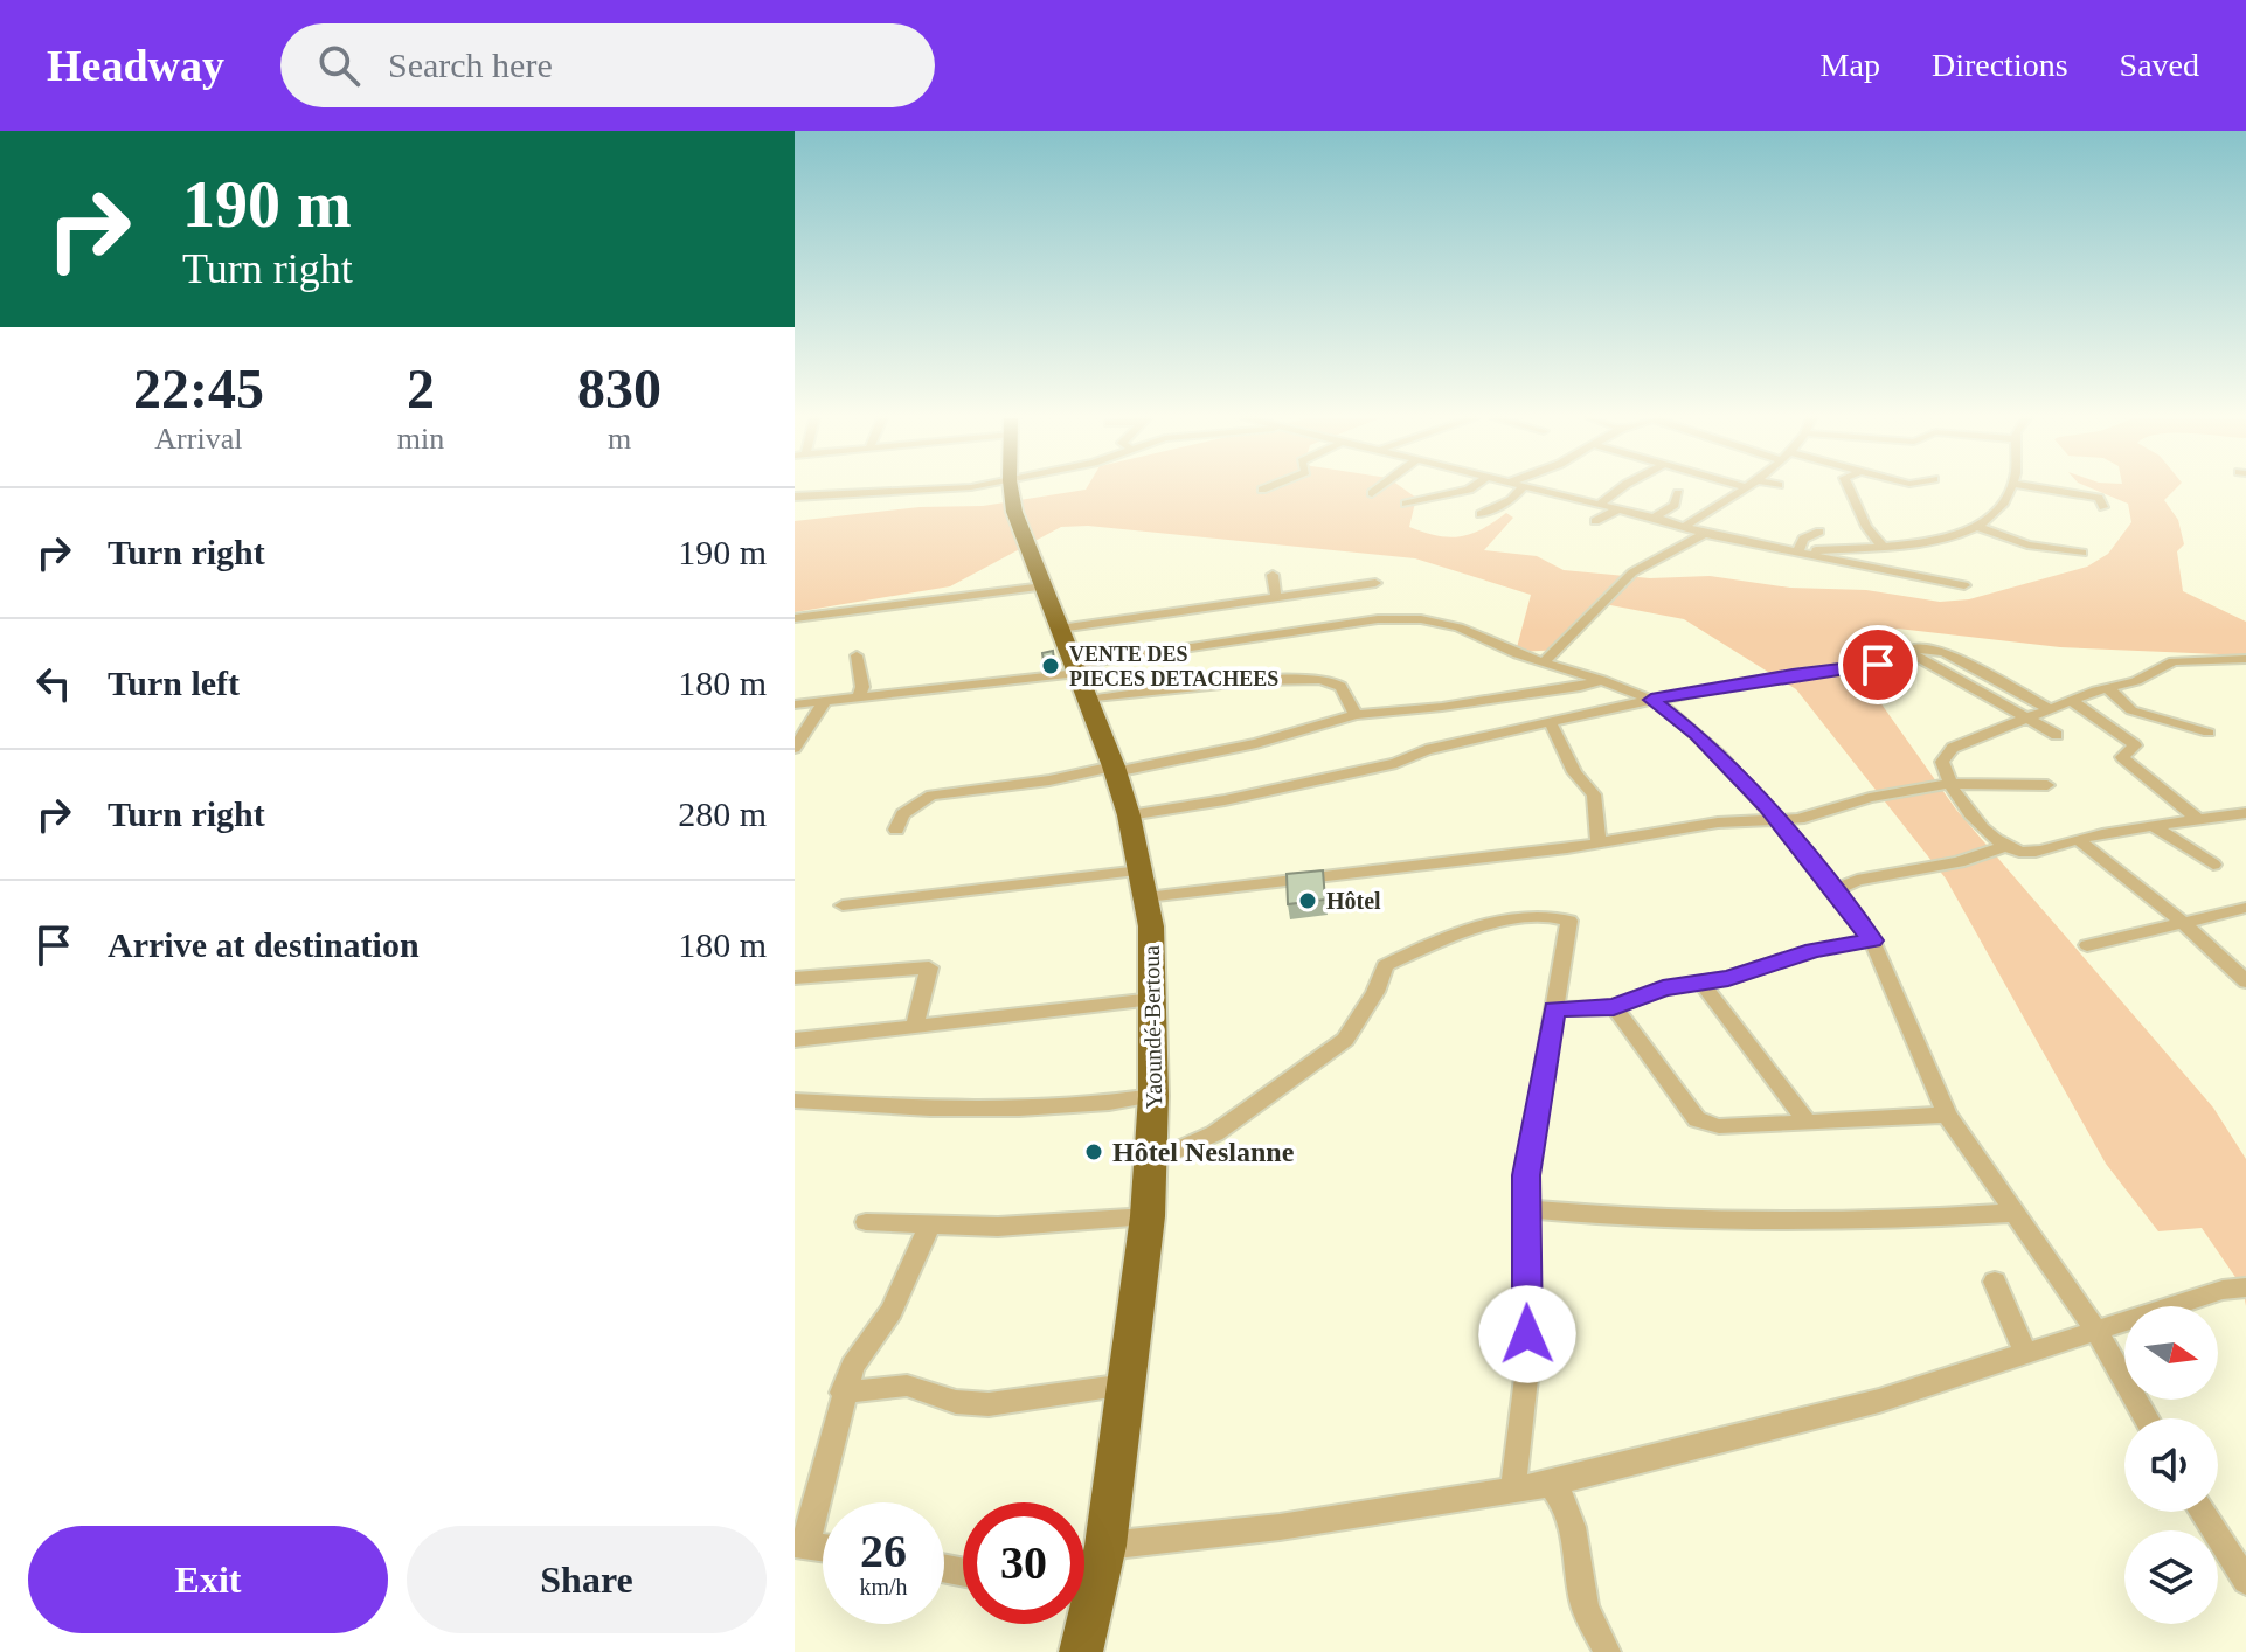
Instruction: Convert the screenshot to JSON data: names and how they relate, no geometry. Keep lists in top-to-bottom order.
{
  "streets": {
    "highway": ["Yaoundé-Bertoua"]
  },
  "places": ["VENTE DES PIECES DETACHEES", "Hôtel", "Hôtel Neslanne"],
  "north": "right",
  "page": {
    "header": "Headway",
    "search": "Search here",
    "nav": ["Map", "Directions", "Saved"],
    "turn": ["190 m", "Turn right"],
    "eta": [
      "22:45",
      "Arrival",
      "2",
      "min",
      "830",
      "m"
    ],
    "list": [
      {
        "name": "Turn right",
        "value": "190 m"
      },
      {
        "name": "Turn left",
        "value": "180 m"
      },
      {
        "name": "Turn right",
        "value": "280 m"
      },
      {
        "name": "Arrive at destination",
        "value": "180 m"
      }
    ],
    "speed": "26 km/h",
    "limit": "30",
    "buttons": ["Exit", "Share"]
  }
}
